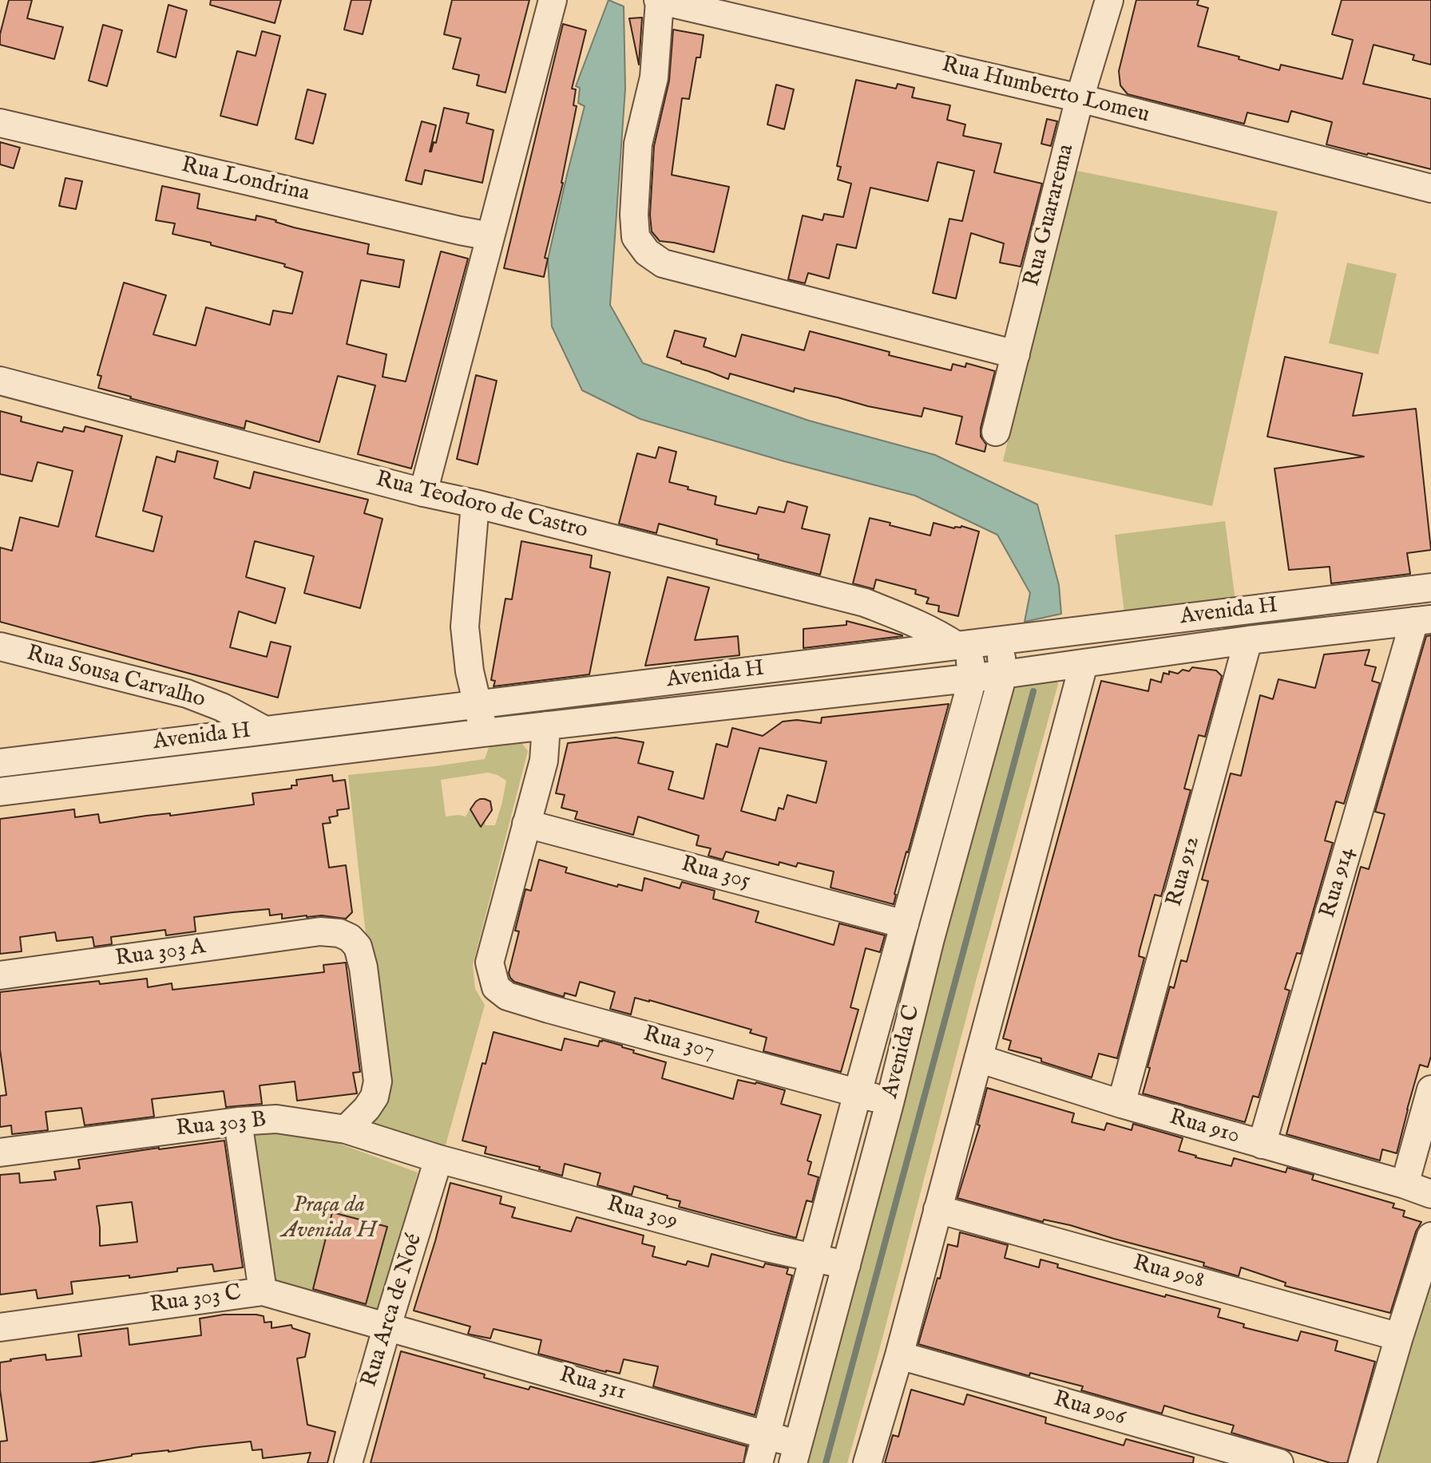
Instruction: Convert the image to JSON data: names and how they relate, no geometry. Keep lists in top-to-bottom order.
{
  "streets": {
    "street": [
      "Rua Humberto Lomeu",
      "Rua Londrina",
      "Rua Guararema",
      "Rua Teodoro de Castro",
      "Avenida H",
      "Rua Sousa Carvalho",
      "Rua 912",
      "Rua 305",
      "Rua 914",
      "Rua 303 A",
      "Rua 307",
      "Avenida C",
      "Rua 303 B",
      "Rua 910",
      "Rua 309",
      "Rua 908",
      "Rua 303 C",
      "Rua Arca de Noé",
      "Rua 311",
      "Rua 906"
    ]
  },
  "crossings": [
    ["Rua Humberto Lomeu", "Rua Guararema"],
    ["Rua Teodoro de Castro", "Avenida H"],
    ["Rua Teodoro de Castro", "Avenida C"],
    ["Avenida H", "Rua Sousa Carvalho"],
    ["Avenida H", "Rua 912"],
    ["Avenida H", "Rua 914"],
    ["Avenida H", "Avenida C"],
    ["Rua 912", "Rua 910"],
    ["Rua 305", "Rua 307"],
    ["Rua 305", "Avenida C"],
    ["Rua 914", "Rua 910"],
    ["Rua 303 A", "Rua 303 B"],
    ["Rua 307", "Avenida C"],
    ["Avenida C", "Rua 309"],
    ["Avenida C", "Rua 311"],
    ["Rua 303 B", "Rua 309"],
    ["Rua 303 B", "Rua Arca de Noé"],
    ["Rua 309", "Rua Arca de Noé"],
    ["Rua 303 C", "Rua Arca de Noé"],
    ["Rua 303 C", "Rua 311"],
    ["Rua Arca de Noé", "Rua 311"]
  ],
  "parks": ["Praça da Avenida H"]
}
